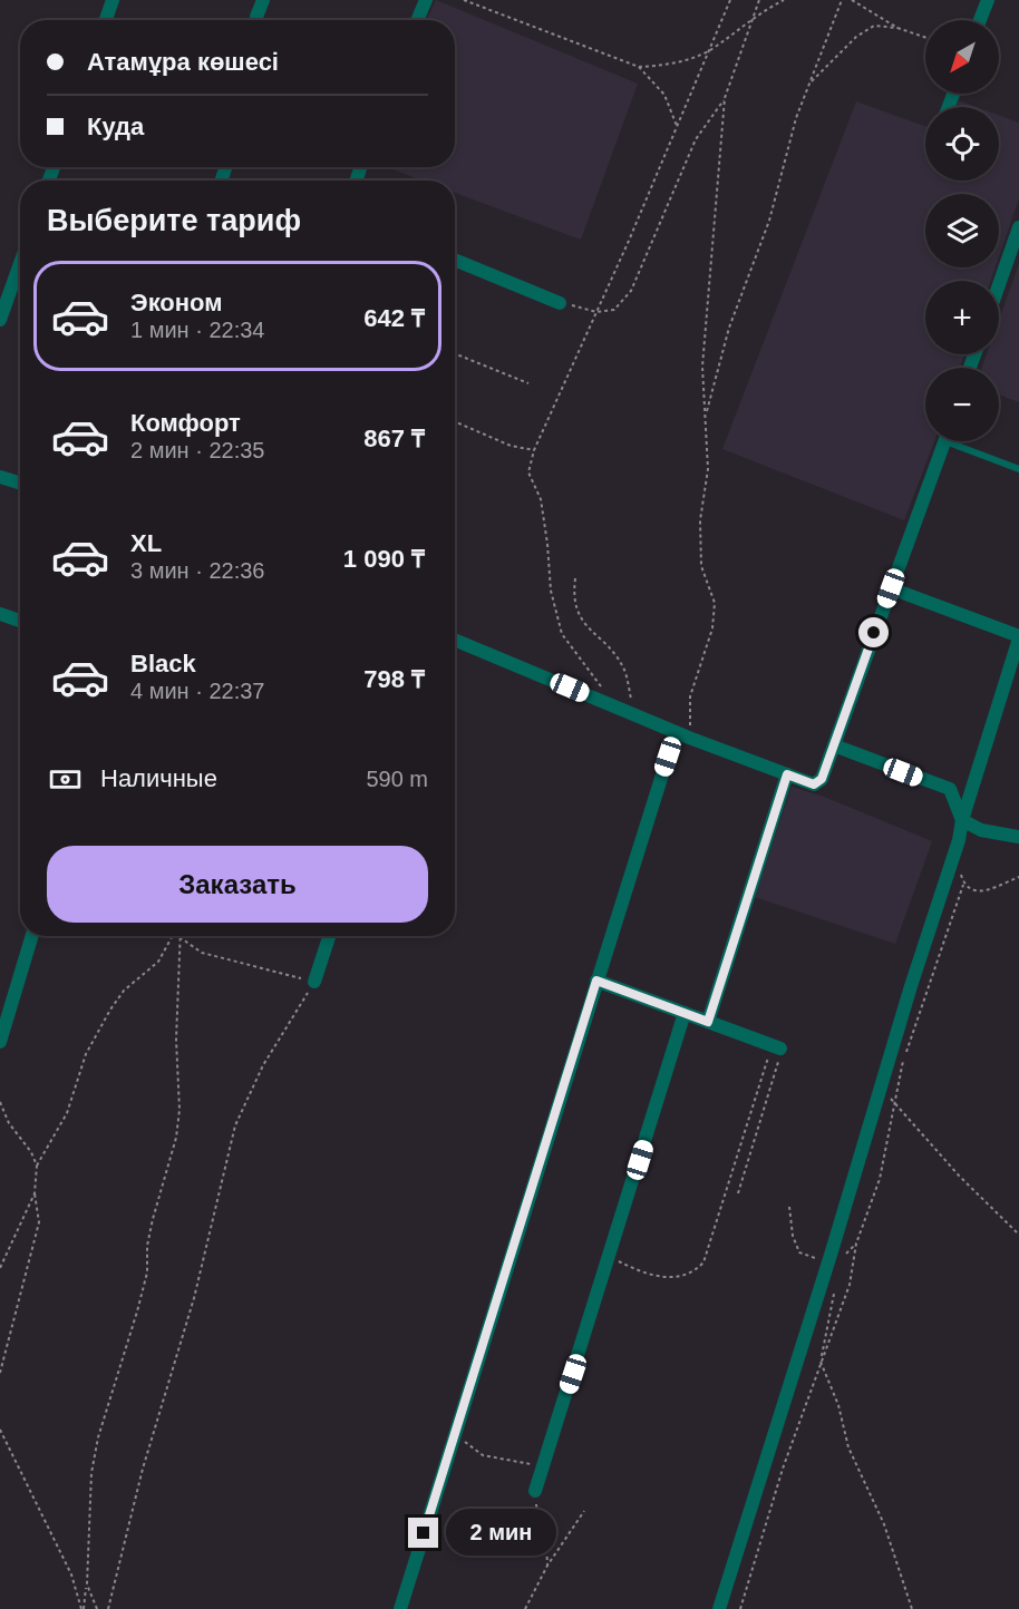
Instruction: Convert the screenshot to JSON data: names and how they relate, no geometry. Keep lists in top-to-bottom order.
{
  "north": "bottom left",
  "page": {
    "map_buttons": ["+", "−"],
    "banner": ["Атамұра көшесі", "Куда"],
    "heading": "Выберите тариф",
    "list": [
      {
        "name": "Эконом",
        "note": "1 мин · 22:34",
        "value": "642 ₸"
      },
      {
        "name": "Комфорт",
        "note": "2 мин · 22:35",
        "value": "867 ₸"
      },
      {
        "name": "XL",
        "note": "3 мин · 22:36",
        "value": "1 090 ₸"
      },
      {
        "name": "Black",
        "note": "4 мин · 22:37",
        "value": "798 ₸"
      }
    ],
    "pay": ["Наличные", "590 m"],
    "buttons": "Заказать",
    "bubble": "2 мин"
  }
}
